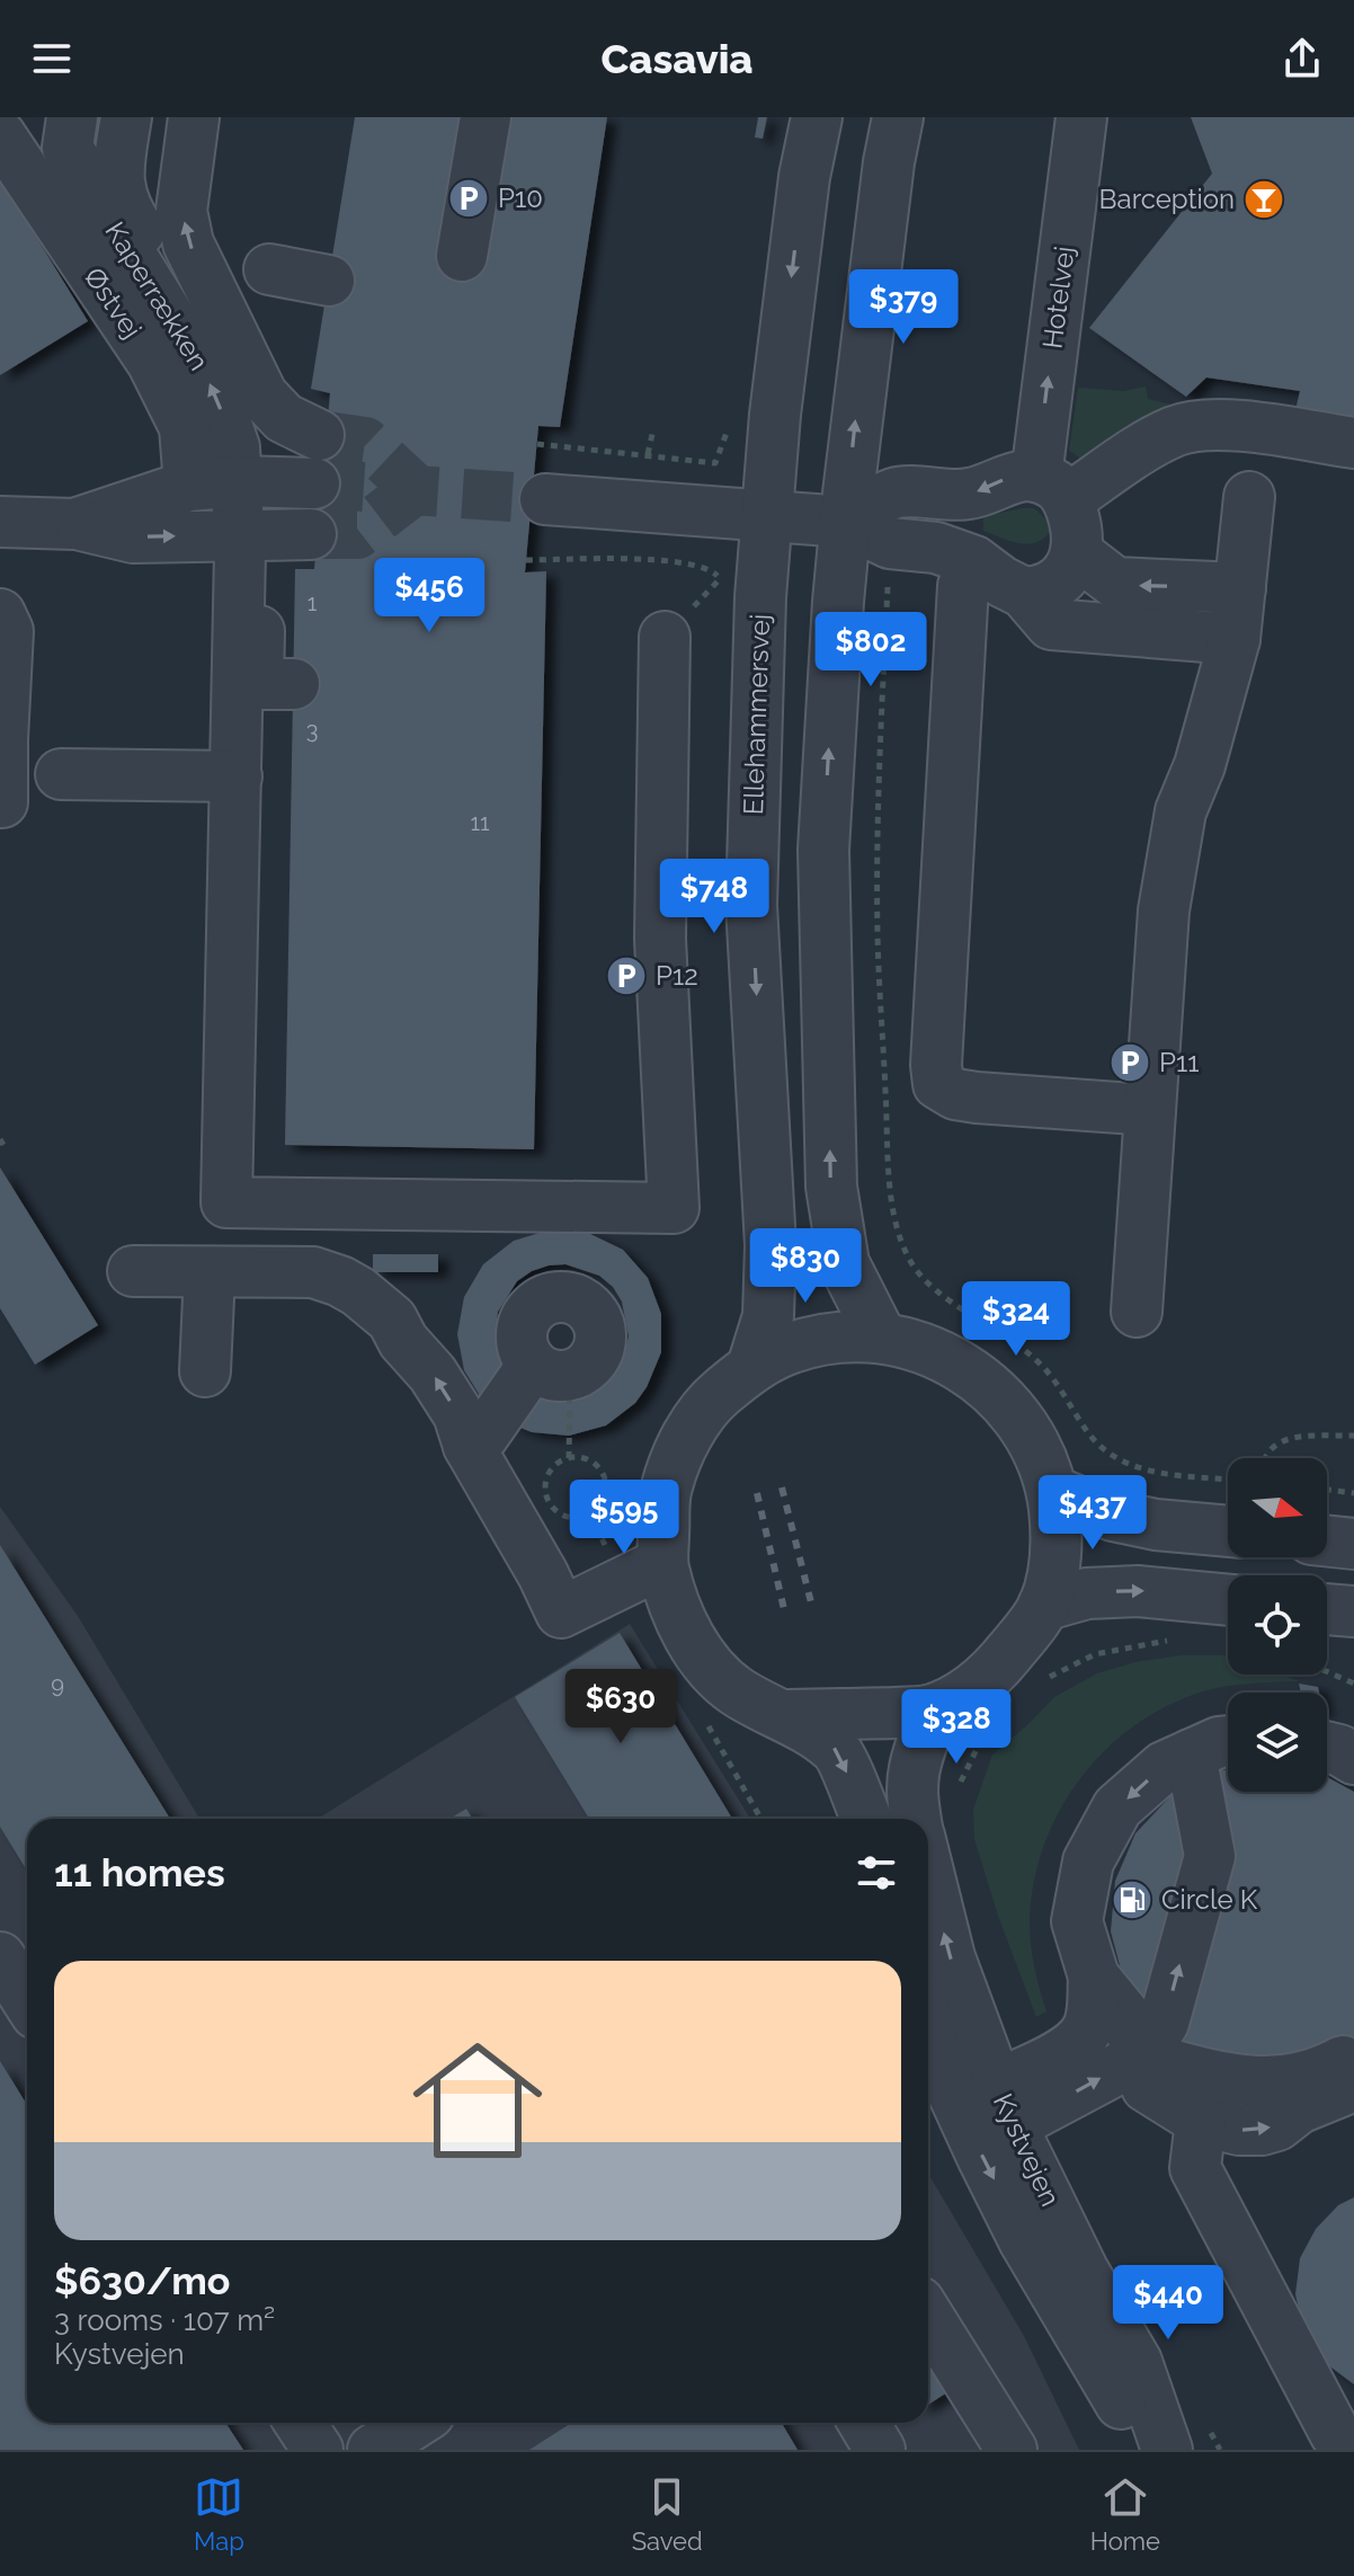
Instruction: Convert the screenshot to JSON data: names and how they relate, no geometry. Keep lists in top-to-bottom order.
{
  "streets": {
    "street": [
      "Kaperrækken",
      "Hotelvej",
      "Østvej",
      "Ellehammersvej",
      "Kystvejen"
    ]
  },
  "places": {
    "parking": ["P10", "P12", "P11"],
    "bar": ["Barception"],
    "fuel station": ["Circle K"]
  },
  "house_numbers": [
    "1",
    "3",
    "11",
    "9"
  ],
  "north": "right",
  "page": {
    "header": "Casavia",
    "price": [
      "$379",
      "$456",
      "$802",
      "$748",
      "$830",
      "$324",
      "$437",
      "$595",
      "$630",
      "$328",
      "$440"
    ],
    "heading": "11 homes",
    "list": [
      {
        "name": "$630/mo",
        "note": "3 rooms · 107 m² · Kystvejen"
      }
    ],
    "tabs": ["Map", "Saved", "Home"]
  }
}
